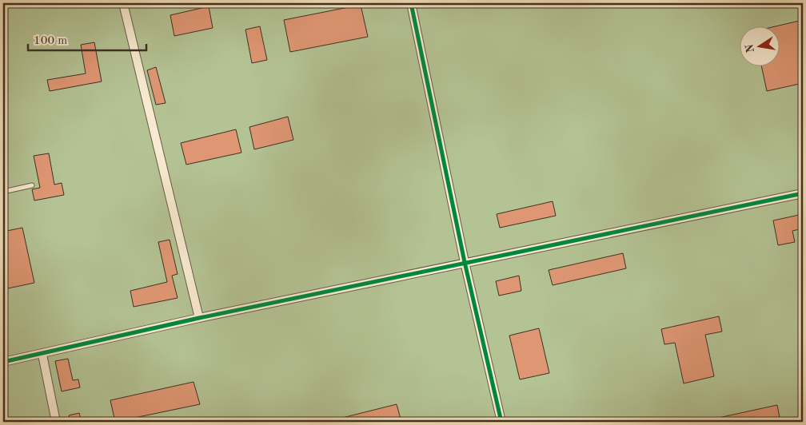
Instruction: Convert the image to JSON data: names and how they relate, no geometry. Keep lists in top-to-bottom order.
{
  "scale_bar": "100 m",
  "north": "left"
}
